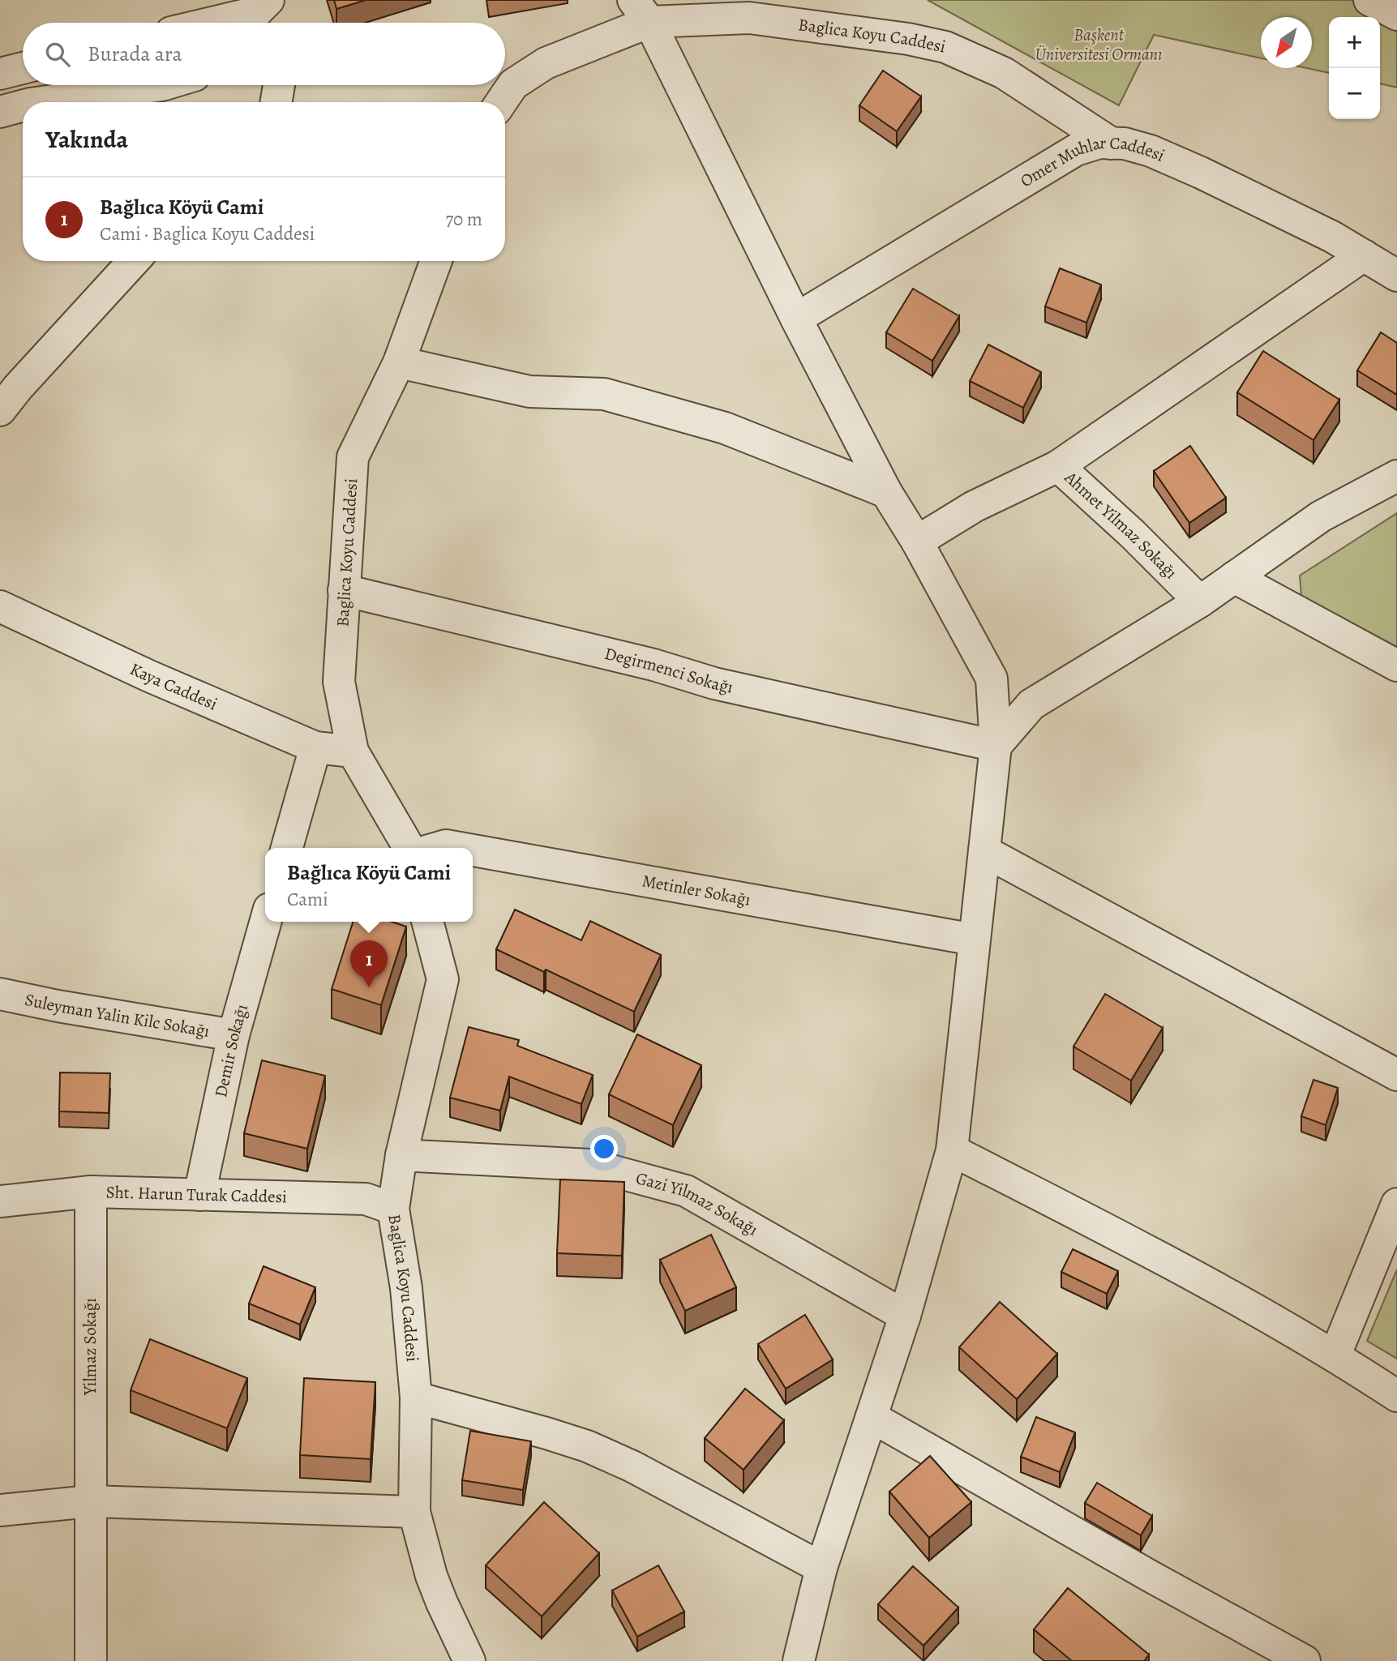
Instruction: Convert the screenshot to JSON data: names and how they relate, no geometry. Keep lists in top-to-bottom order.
{
  "streets": {
    "street": [
      "Baglica Koyu Caddesi",
      "Omer Muhlar Caddesi",
      "Ahmet Yilmaz Sokağı",
      "Degirmenci Sokağı",
      "Kaya Caddesi",
      "Metinler Sokağı",
      "Suleyman Yalin Kilc Sokağı",
      "Demir Sokağı",
      "Sht. Harun Turak Caddesi",
      "Gazi Yilmaz Sokağı",
      "Yilmaz Sokağı"
    ]
  },
  "crossings": [
    ["Baglica Koyu Caddesi", "Omer Muhlar Caddesi"],
    ["Baglica Koyu Caddesi", "Degirmenci Sokağı"],
    ["Baglica Koyu Caddesi", "Kaya Caddesi"],
    ["Baglica Koyu Caddesi", "Sht. Harun Turak Caddesi"],
    ["Baglica Koyu Caddesi", "Gazi Yilmaz Sokağı"],
    ["Suleyman Yalin Kilc Sokağı", "Demir Sokağı"],
    ["Demir Sokağı", "Sht. Harun Turak Caddesi"],
    ["Sht. Harun Turak Caddesi", "Yilmaz Sokağı"]
  ],
  "parks": ["Başkent Üniversitesi Ormanı"],
  "north": "bottom left",
  "page": {
    "map_buttons": ["+", "−"],
    "search": "Burada ara",
    "heading": "Yakında",
    "list": [
      {
        "mark": "1",
        "name": "Bağlıca Köyü Cami",
        "note": "Cami · Baglica Koyu Caddesi",
        "value": "70 m"
      }
    ],
    "popup": ["Bağlıca Köyü Cami", "Cami"],
    "pins": "1"
  }
}
